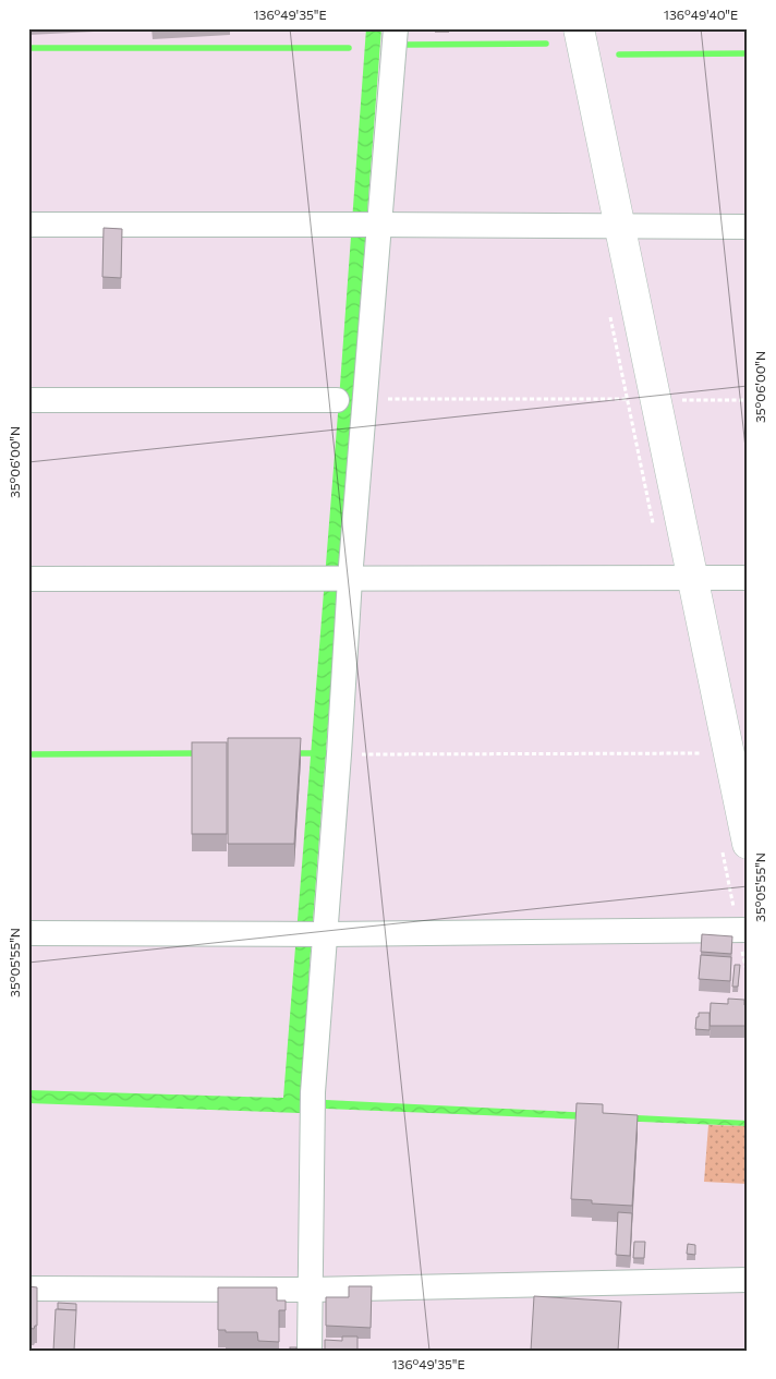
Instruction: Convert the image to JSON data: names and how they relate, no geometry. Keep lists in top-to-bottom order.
{
  "coordinates": [
    "136°49'35\"E",
    "136°49'40\"E",
    "35°06'00\"N",
    "35°05'55\"N"
  ]
}
